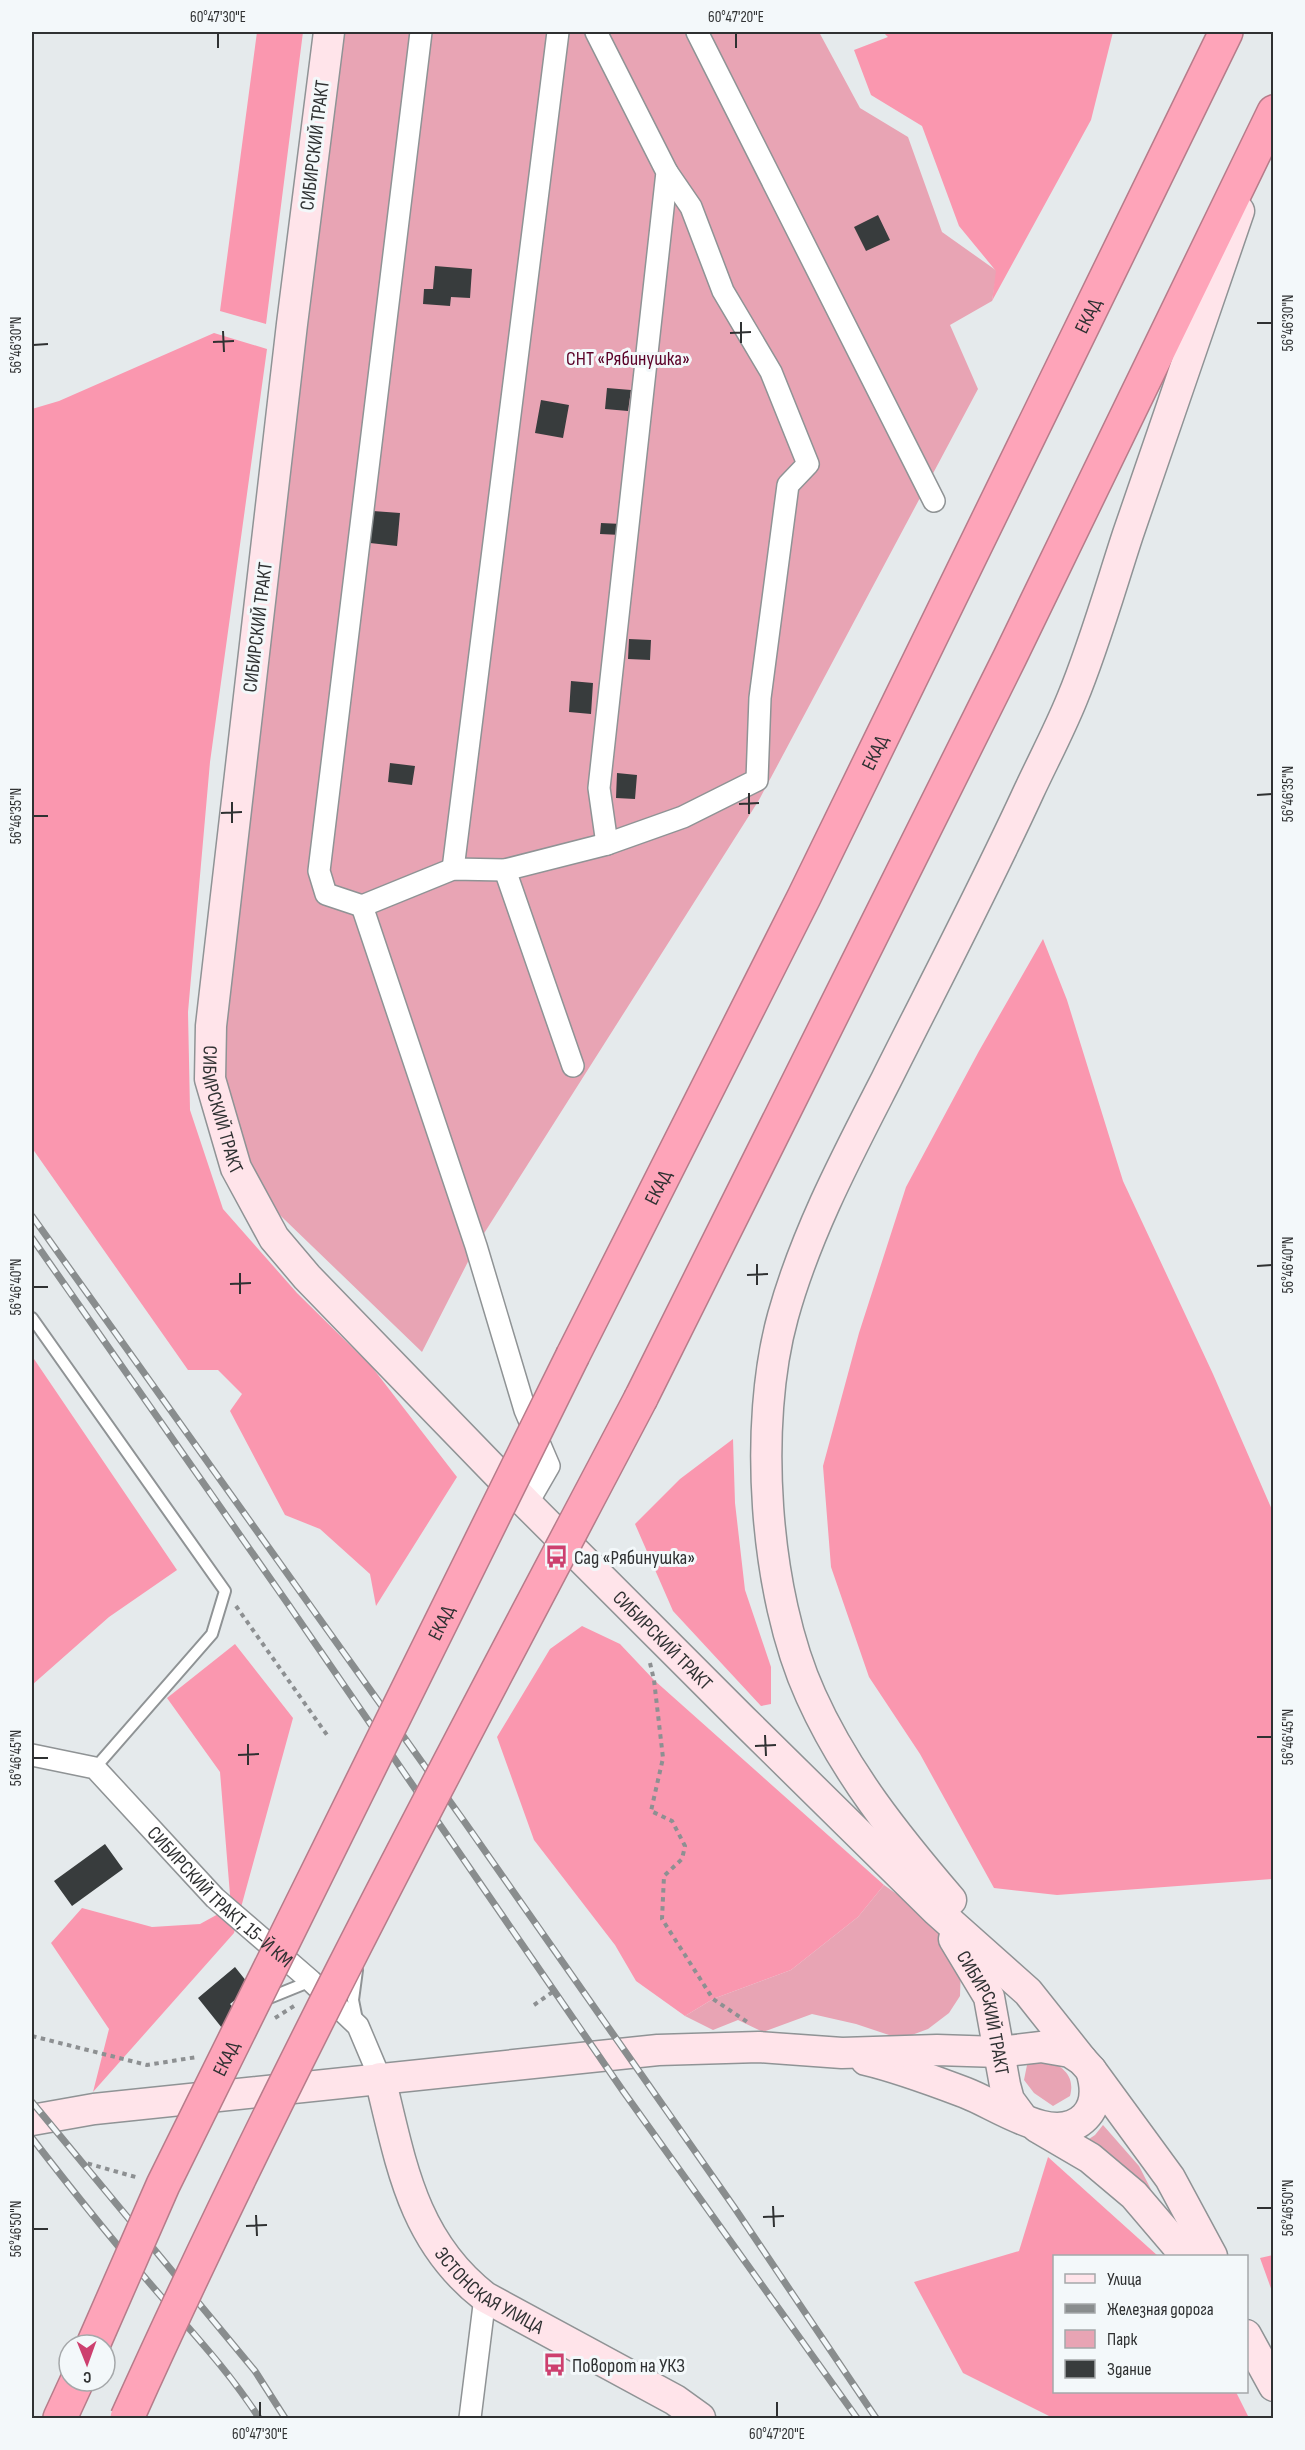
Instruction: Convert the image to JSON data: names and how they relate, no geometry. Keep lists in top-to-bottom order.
{
  "streets": {
    "highway": ["ЕКАД"],
    "main road": ["СИБИРСКИЙ ТРАКТ", "ЭСТОНСКАЯ УЛИЦА"],
    "street": ["СИБИРСКИЙ ТРАКТ, 15-Й КМ"]
  },
  "crossings": [
    ["СИБИРСКИЙ ТРАКТ, 15-Й КМ", "ЭСТОНСКАЯ УЛИЦА"]
  ],
  "parks": ["СНТ «Рябинушка»"],
  "places": {
    "bus stop": ["Сад «Рябинушка»", "Поворот на УКЗ"]
  },
  "legend": [
    "Улица",
    "Железная дорога",
    "Парк",
    "Здание"
  ],
  "north": "bottom",
  "coordinates": [
    "60°47'30\"E",
    "60°47'20\"E",
    "56°46'30\"N",
    "56°46'35\"N",
    "56°46'40\"N",
    "56°46'45\"N",
    "56°46'50\"N"
  ]
}
